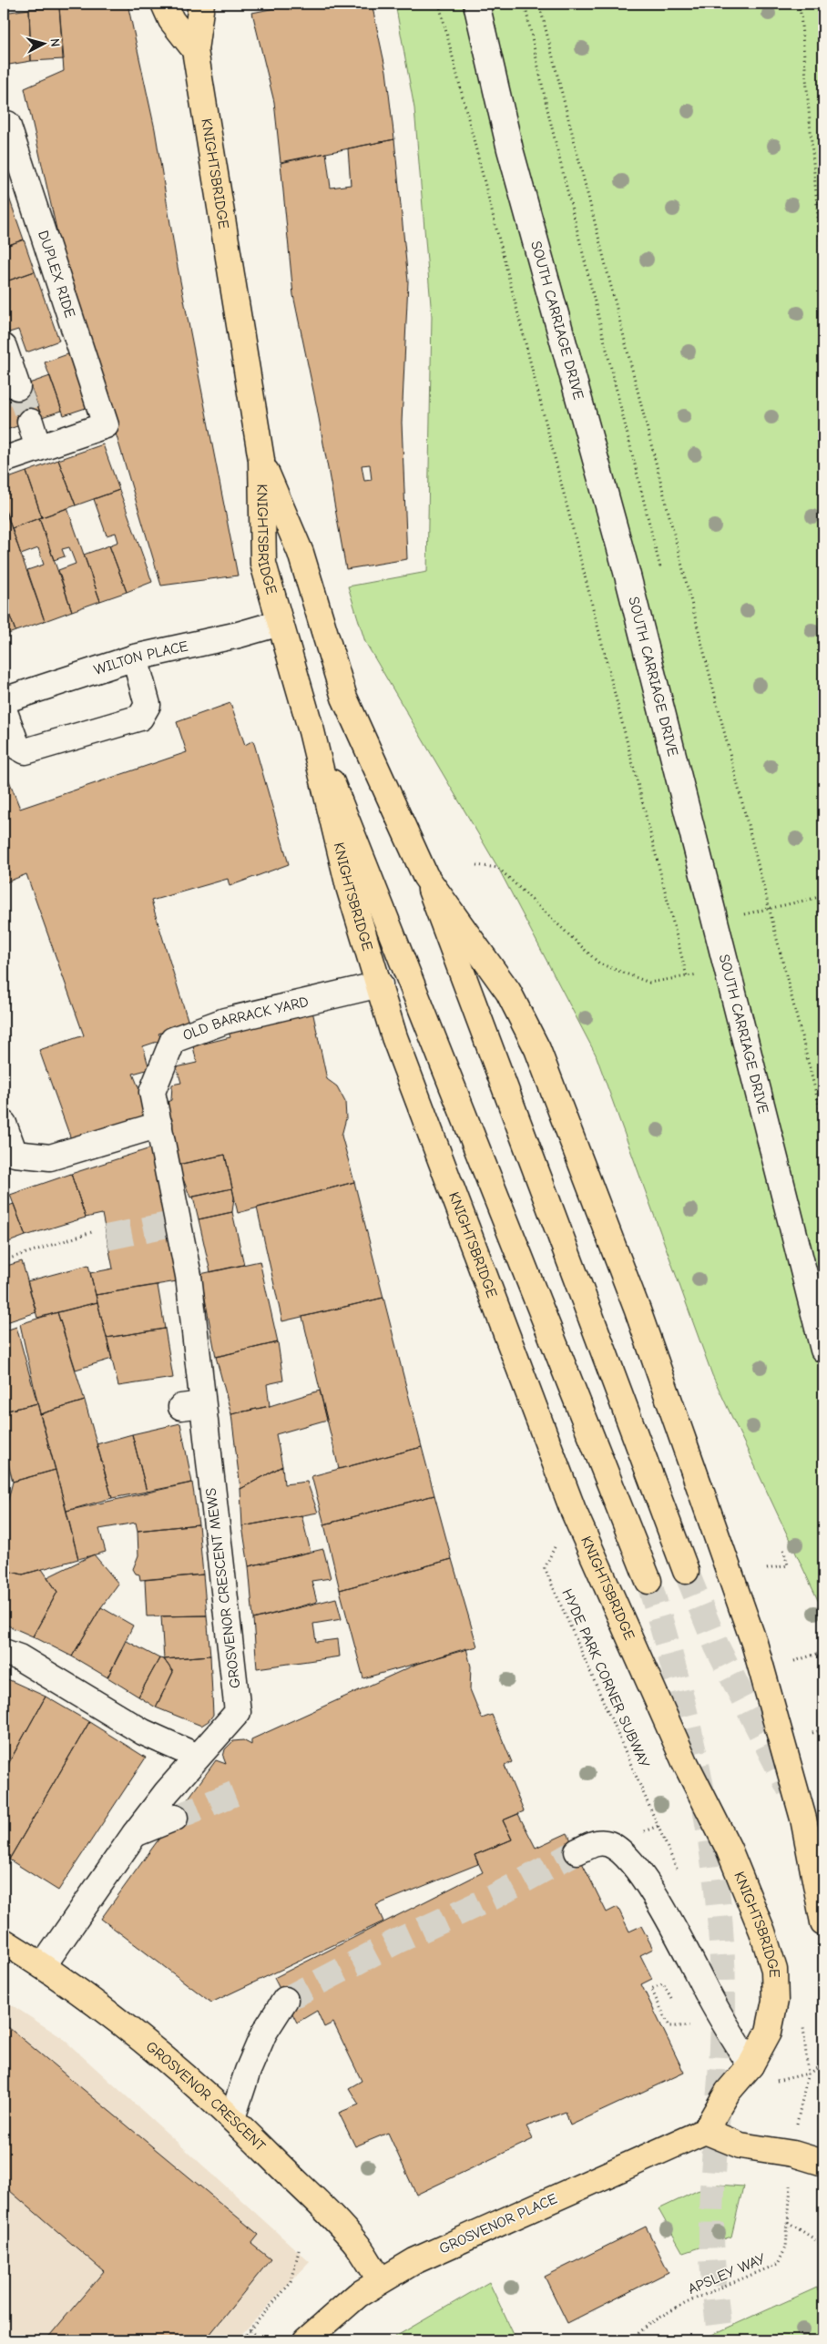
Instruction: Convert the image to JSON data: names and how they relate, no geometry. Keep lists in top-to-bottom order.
{
  "streets": {
    "main road": ["KNIGHTSBRIDGE", "GROSVENOR CRESCENT", "GROSVENOR PLACE"],
    "street": [
      "DUPLEX RIDE",
      "SOUTH CARRIAGE DRIVE",
      "WILTON PLACE",
      "OLD BARRACK YARD",
      "GROSVENOR CRESCENT MEWS"
    ],
    "path": ["HYDE PARK CORNER SUBWAY", "APSLEY WAY"]
  },
  "crossings": [
    ["KNIGHTSBRIDGE", "WILTON PLACE"],
    ["KNIGHTSBRIDGE", "OLD BARRACK YARD"],
    ["KNIGHTSBRIDGE", "HYDE PARK CORNER SUBWAY"],
    ["OLD BARRACK YARD", "GROSVENOR CRESCENT MEWS"],
    ["GROSVENOR CRESCENT MEWS", "GROSVENOR CRESCENT"],
    ["GROSVENOR CRESCENT", "GROSVENOR PLACE"]
  ],
  "north": "right"
}
